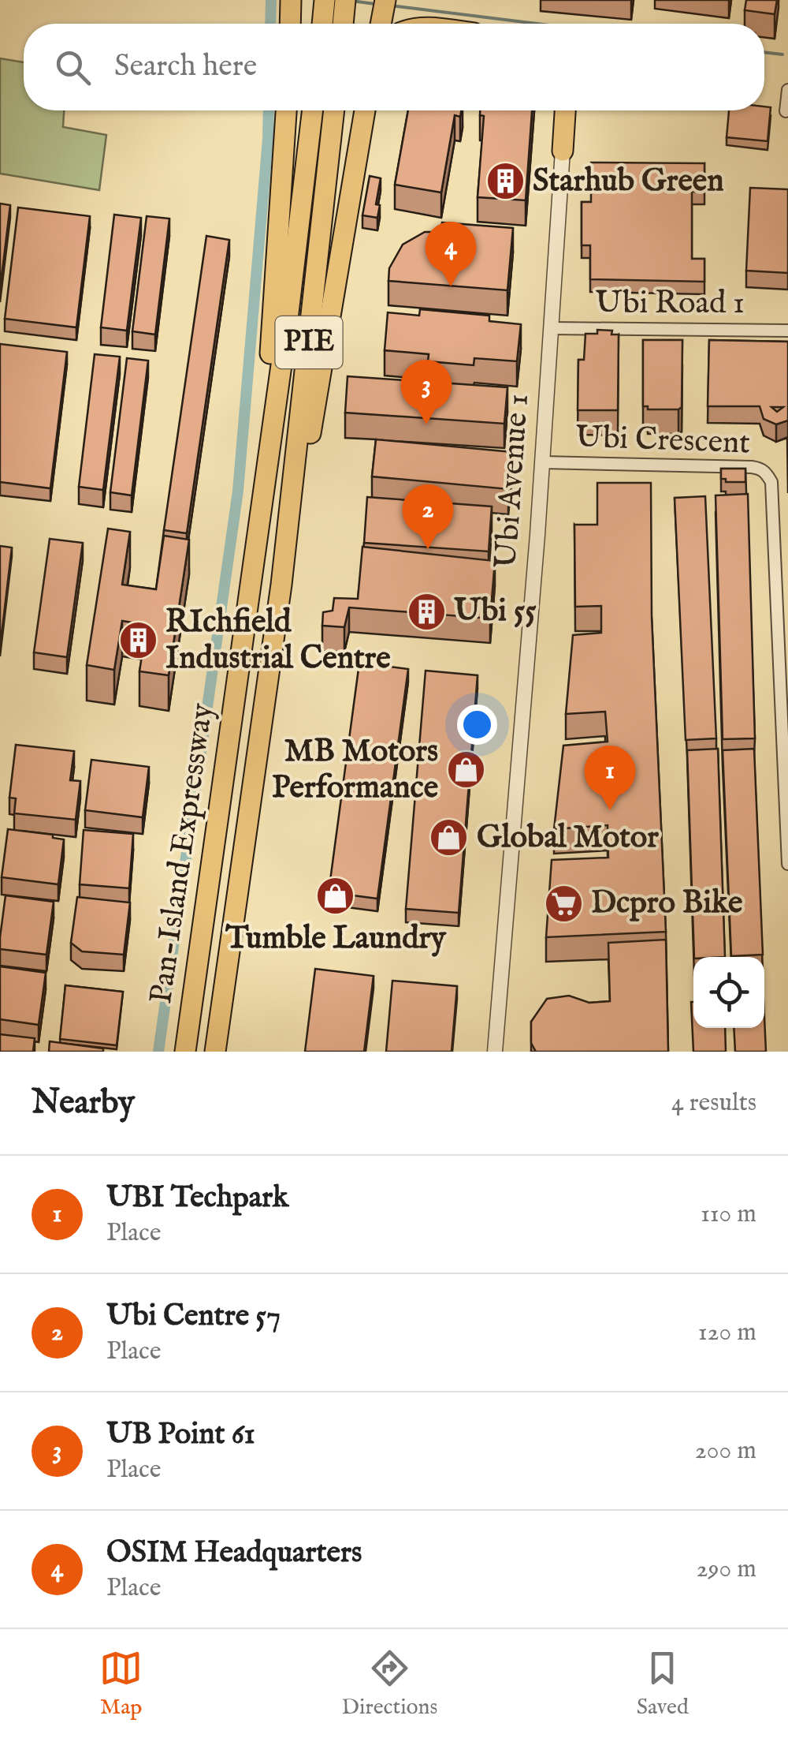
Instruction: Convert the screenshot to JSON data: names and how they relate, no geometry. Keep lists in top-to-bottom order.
{
  "streets": {
    "highway": ["PIE", "Pan-Island Expressway"],
    "street": ["Ubi Road 1", "Ubi Crescent", "Ubi Avenue 1"]
  },
  "crossings": [
    ["Ubi Road 1", "Ubi Avenue 1"],
    ["Ubi Crescent", "Ubi Avenue 1"]
  ],
  "places": {
    "building": ["Starhub Green", "Ubi 55", "RIchfield Industrial Centre"],
    "shop": ["MB Motors Performance", "Global Motor", "Tumble Laundry"],
    "supermarket": ["Dcpro Bike"]
  },
  "page": {
    "search": "Search here",
    "pins": [
      "4",
      "3",
      "2",
      "1"
    ],
    "heading": ["Nearby", "4 results"],
    "list": [
      {
        "mark": "1",
        "name": "UBI Techpark",
        "note": "Place",
        "value": "110 m"
      },
      {
        "mark": "2",
        "name": "Ubi Centre 57",
        "note": "Place",
        "value": "120 m"
      },
      {
        "mark": "3",
        "name": "UB Point 61",
        "note": "Place",
        "value": "200 m"
      },
      {
        "mark": "4",
        "name": "OSIM Headquarters",
        "note": "Place",
        "value": "290 m"
      }
    ],
    "nav": ["Map", "Directions", "Saved"]
  }
}
